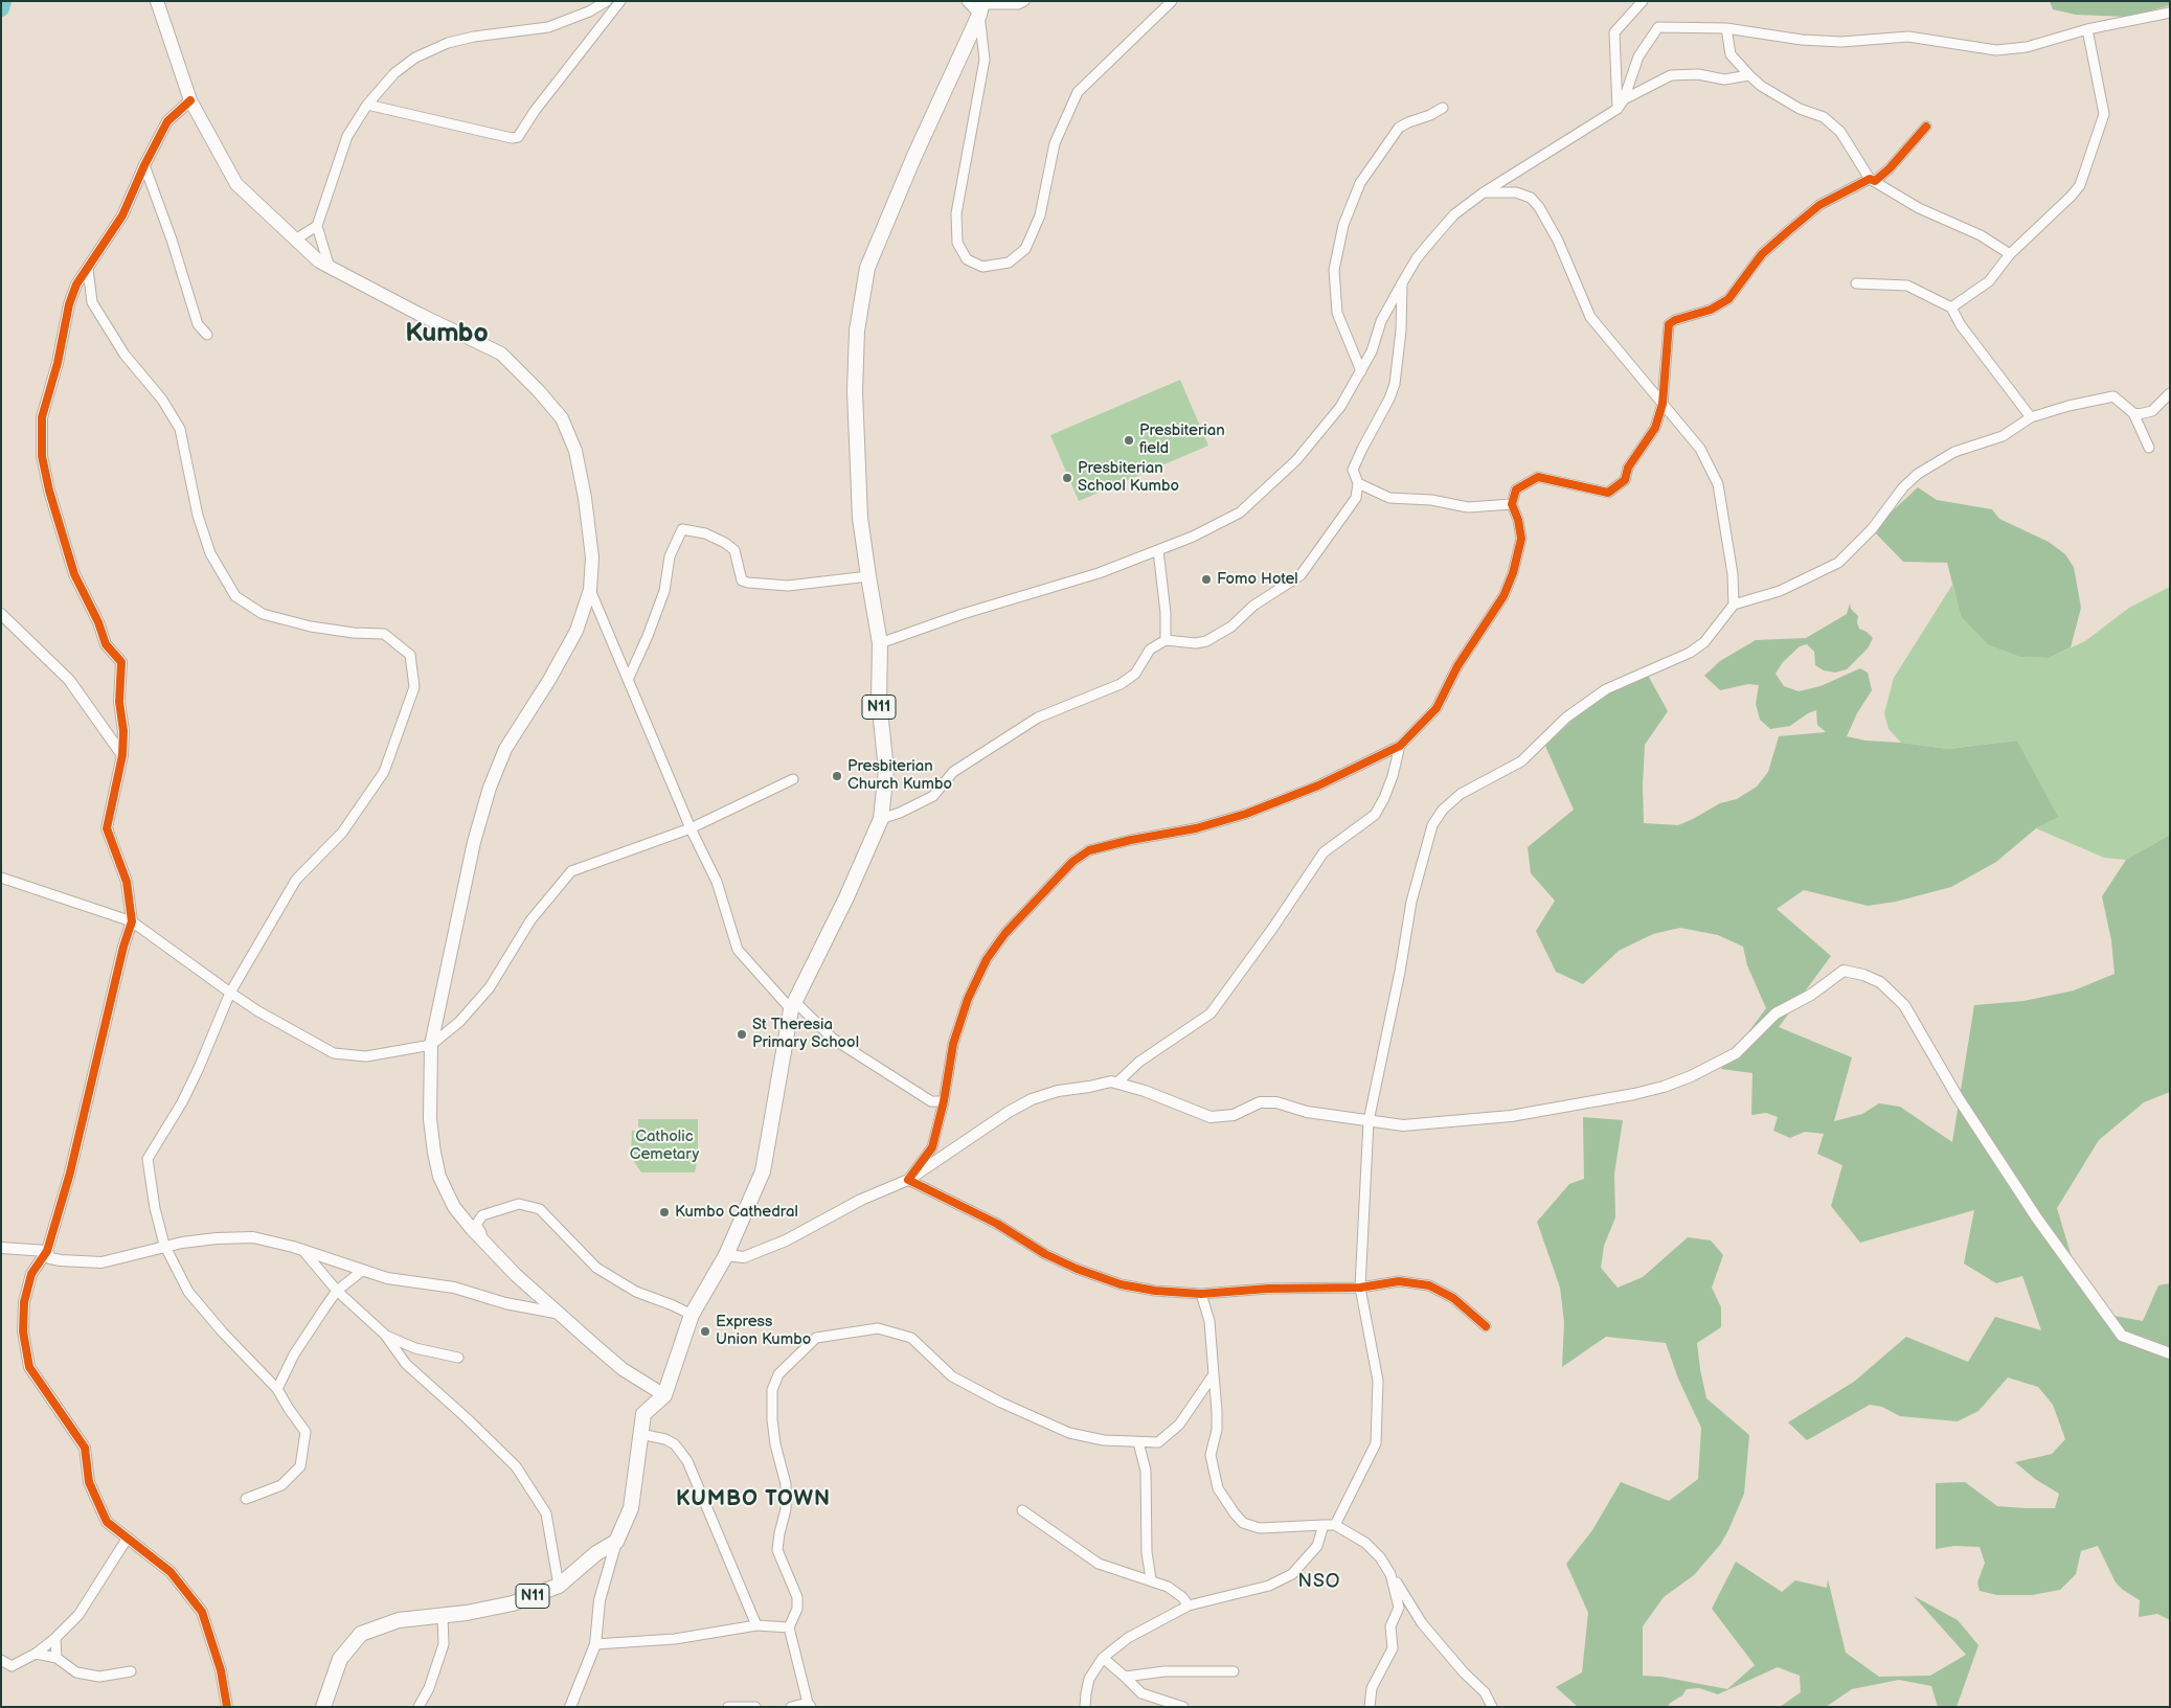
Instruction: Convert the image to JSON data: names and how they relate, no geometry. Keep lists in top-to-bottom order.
{
  "streets": {
    "highway": ["N11"]
  },
  "districts": ["Kumbo", "KUMBO TOWN", "NSO"],
  "parks": ["Catholic Cemetary"],
  "places": [
    "Presbiterian field",
    "Presbiterian School Kumbo",
    "Fomo Hotel",
    "Presbiterian Church Kumbo",
    "St Theresia Primary School",
    "Kumbo Cathedral",
    "Express Union Kumbo"
  ]
}
